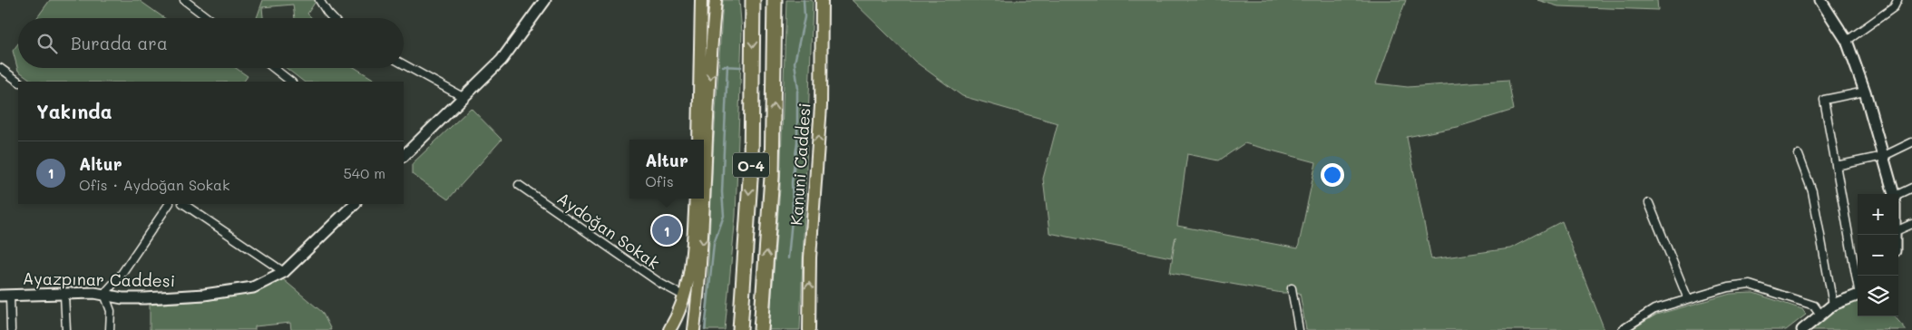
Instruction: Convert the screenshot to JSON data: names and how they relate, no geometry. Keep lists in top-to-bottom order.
{
  "streets": {
    "highway": ["O-4"],
    "main road": ["Kanuni Caddesi"],
    "street": ["Aydoğan Sokak", "Ayazpınar Caddesi"]
  },
  "one_way": ["Kanuni Caddesi"],
  "page": {
    "search": "Burada ara",
    "heading": "Yakında",
    "popup": ["Altur", "Ofis"],
    "list": [
      {
        "mark": "1",
        "name": "Altur",
        "note": "Ofis · Aydoğan Sokak",
        "value": "540 m"
      }
    ],
    "map_buttons": ["+", "−"],
    "pins": "1"
  }
}
